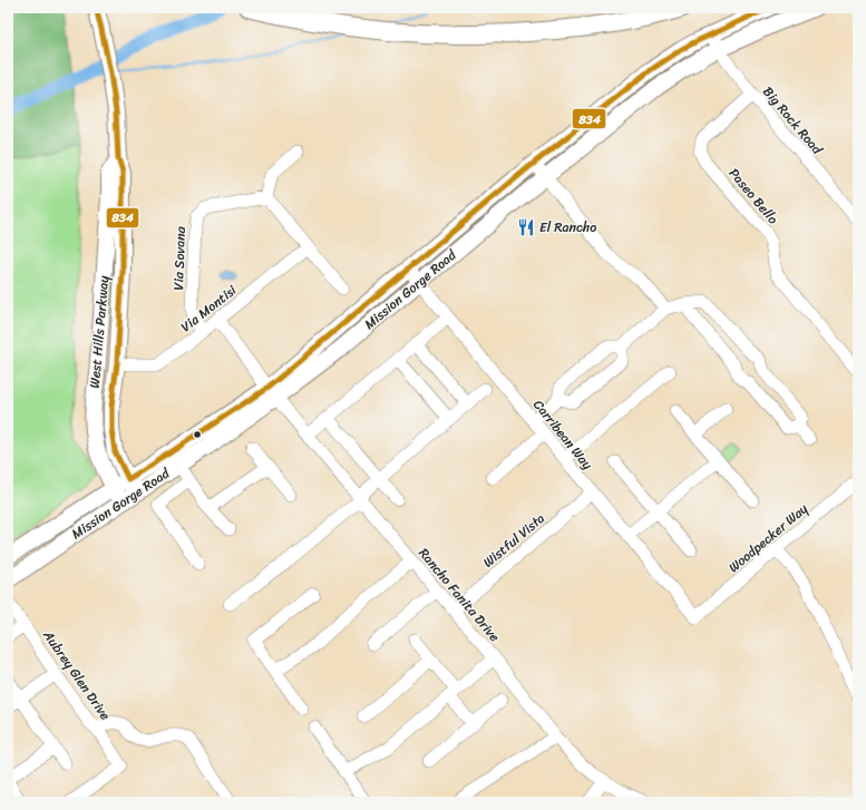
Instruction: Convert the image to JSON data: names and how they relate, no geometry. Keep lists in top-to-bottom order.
{
  "streets": {
    "main road": ["Mission Gorge Road", "West Hills Parkway"],
    "street": [
      "Big Rock Road",
      "Paseo Bello",
      "Via Sovana",
      "Via Montisi",
      "Carribean Way",
      "Woodpecker Way",
      "Wistful Vista",
      "Rancho Fanita Drive",
      "Aubrey Glen Drive"
    ]
  },
  "crossings": [
    ["Big Rock Road", "Paseo Bello"],
    ["Big Rock Road", "Mission Gorge Road"],
    ["Via Sovana", "Via Montisi"],
    ["Mission Gorge Road", "West Hills Parkway"],
    ["Mission Gorge Road", "Carribean Way"],
    ["Mission Gorge Road", "Rancho Fanita Drive"],
    ["Via Montisi", "West Hills Parkway"],
    ["Via Montisi", "Rancho Fanita Drive"],
    ["Carribean Way", "Woodpecker Way"],
    ["Carribean Way", "Wistful Vista"],
    ["Wistful Vista", "Rancho Fanita Drive"]
  ],
  "places": {
    "restaurant": ["El Rancho"]
  },
  "lines": ["transit line 834"]
}
